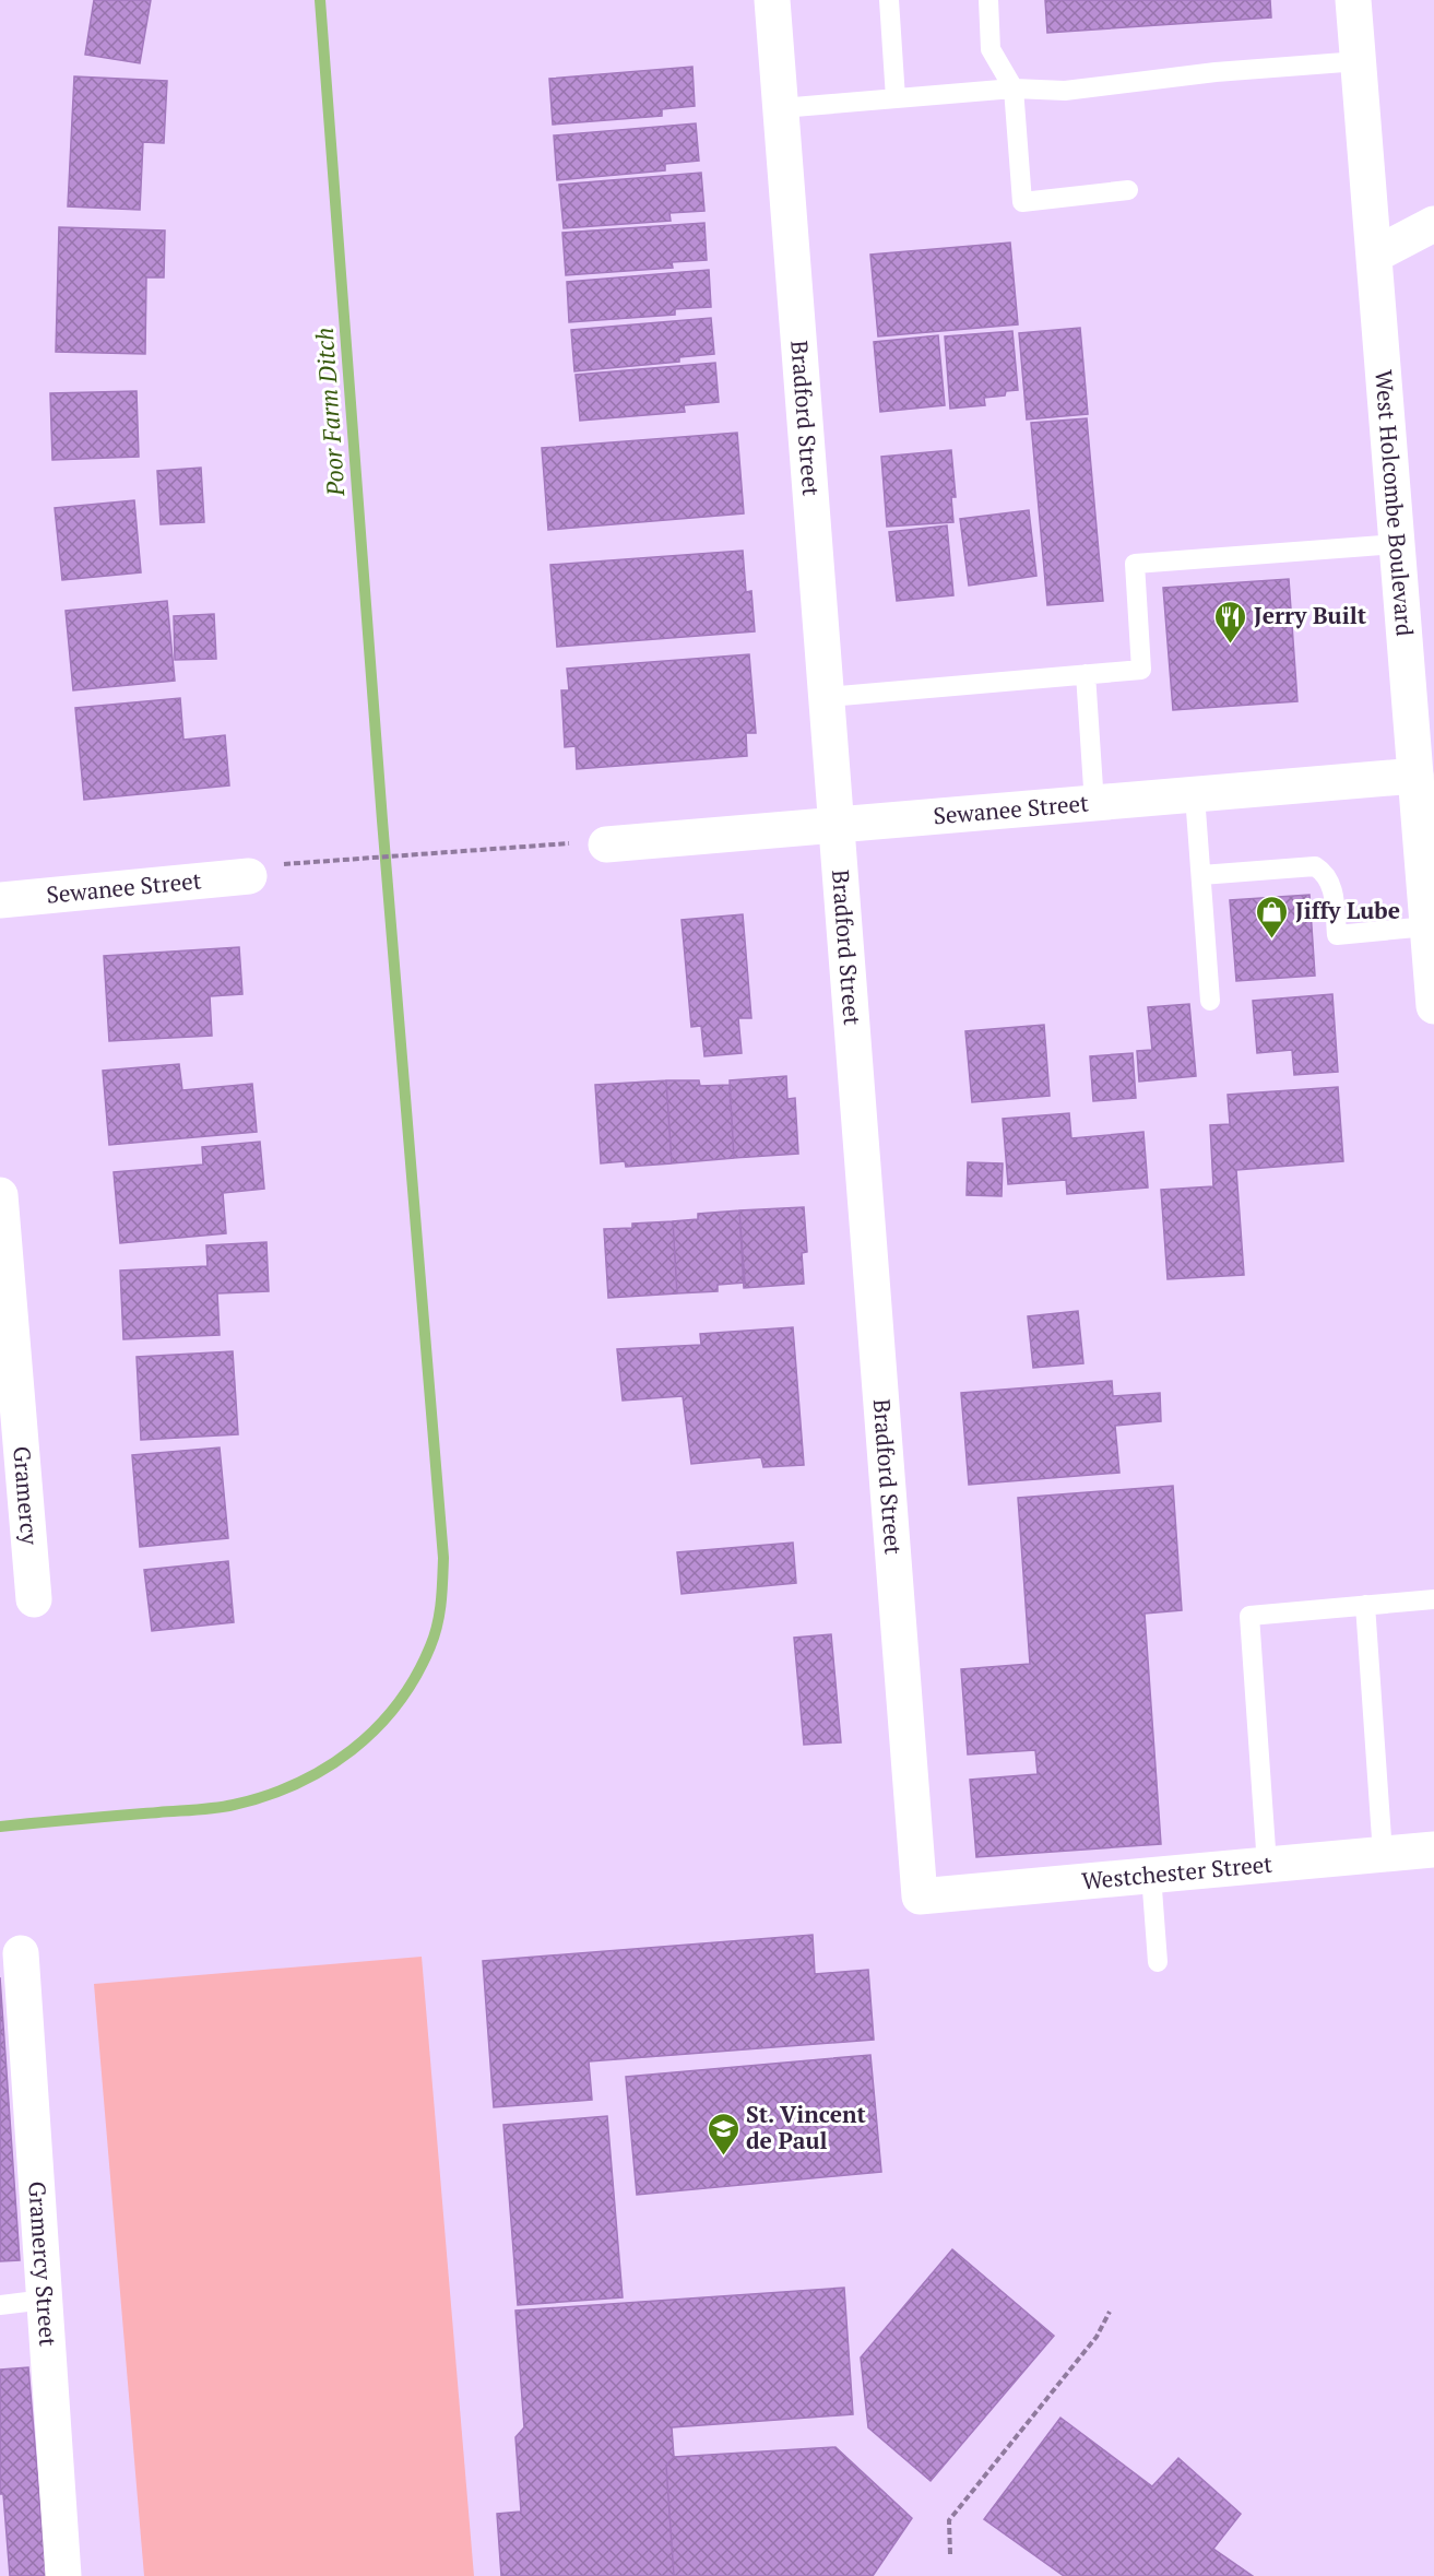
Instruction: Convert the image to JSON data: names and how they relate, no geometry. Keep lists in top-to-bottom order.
{
  "streets": {
    "street": [
      "Bradford Street",
      "West Holcombe Boulevard",
      "Sewanee Street",
      "Gramercy",
      "Westchester Street",
      "Gramercy Street"
    ]
  },
  "crossings": [
    ["Bradford Street", "Sewanee Street"],
    ["Bradford Street", "Westchester Street"],
    ["West Holcombe Boulevard", "Sewanee Street"]
  ],
  "water": ["Poor Farm Ditch"],
  "places": {
    "restaurant": ["Jerry Built"],
    "shop": ["Jiffy Lube"],
    "school or university": ["St. Vincent de Paul"]
  }
}
